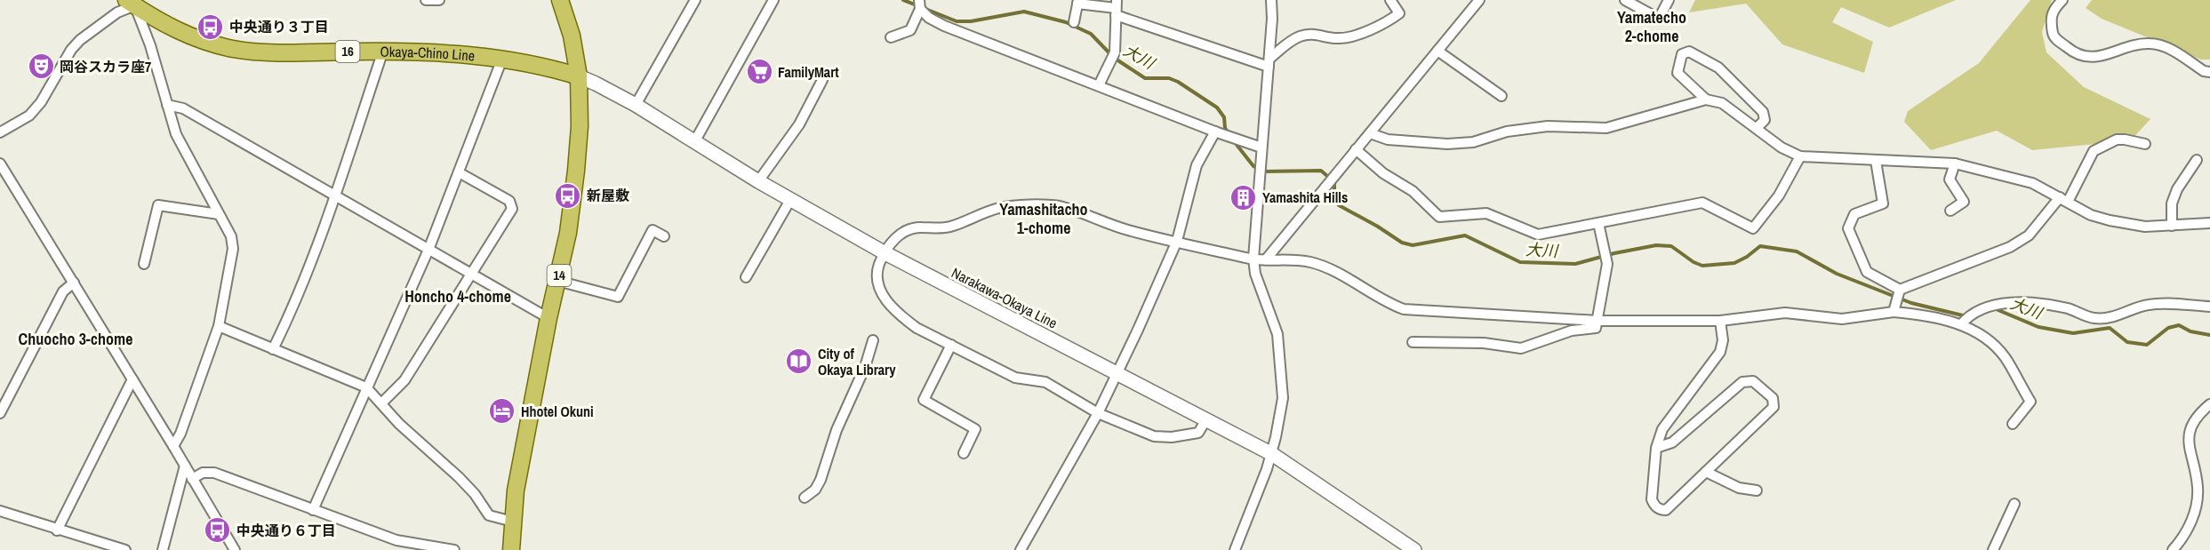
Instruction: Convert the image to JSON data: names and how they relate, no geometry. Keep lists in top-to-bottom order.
{
  "streets": {
    "main road": [
      "16",
      "Okaya-Chino Line",
      "14",
      "Narakawa-Okaya Line"
    ]
  },
  "crossings": [
    ["Okaya-Chino Line", "14"],
    ["Okaya-Chino Line", "Narakawa-Okaya Line"],
    ["14", "Narakawa-Okaya Line"]
  ],
  "districts": [
    "Yamatecho 2-chome",
    "Yamashitacho 1-chome",
    "Honcho 4-chome",
    "Chuocho 3-chome"
  ],
  "water": ["大川"],
  "places": {
    "bus stop": ["中央通り３丁目", "新屋敷", "中央通り６丁目"],
    "theatre": ["岡谷スカラ座7"],
    "supermarket": ["FamilyMart"],
    "building": ["Yamashita Hills"],
    "library": ["City of Okaya Library"],
    "hotel": ["Hhotel Okuni"]
  }
}
